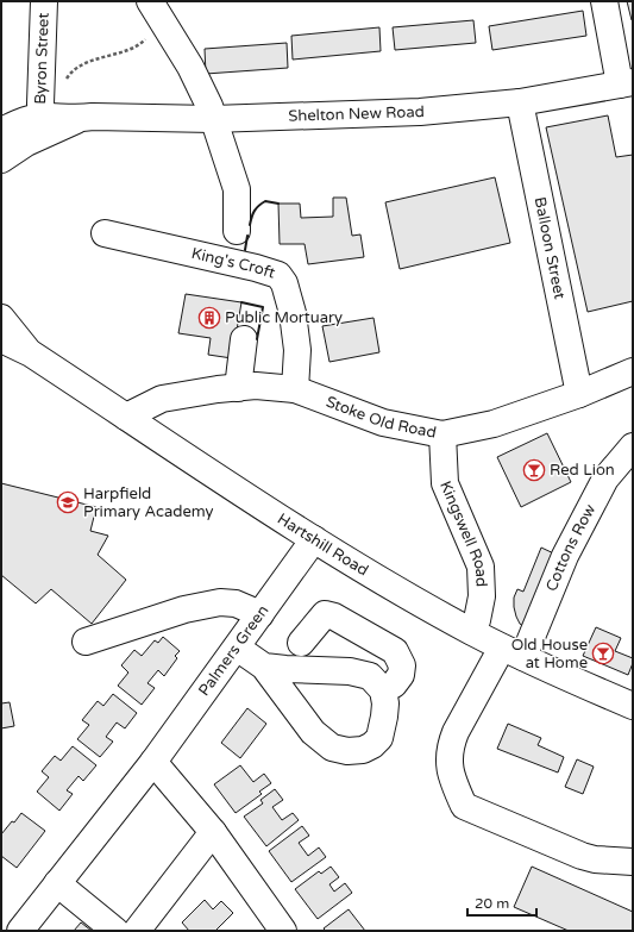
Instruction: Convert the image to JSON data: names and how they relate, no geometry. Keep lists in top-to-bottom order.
{
  "streets": {
    "street": [
      "Byron Street",
      "Shelton New Road",
      "Balloon Street",
      "King's Croft",
      "Stoke Old Road",
      "Kingswell Road",
      "Hartshill Road",
      "Cottons Row",
      "Palmers Green"
    ]
  },
  "crossings": [
    ["Byron Street", "Shelton New Road"],
    ["Shelton New Road", "Balloon Street"],
    ["Balloon Street", "Stoke Old Road"],
    ["King's Croft", "Stoke Old Road"],
    ["Stoke Old Road", "Kingswell Road"],
    ["Stoke Old Road", "Hartshill Road"],
    ["Kingswell Road", "Hartshill Road"],
    ["Hartshill Road", "Cottons Row"],
    ["Hartshill Road", "Palmers Green"]
  ],
  "places": {
    "building": ["Public Mortuary"],
    "bar": ["Red Lion", "Old House at Home"],
    "school or university": ["Harpfield Primary Academy"]
  },
  "scale_bar": "20 m"
}
